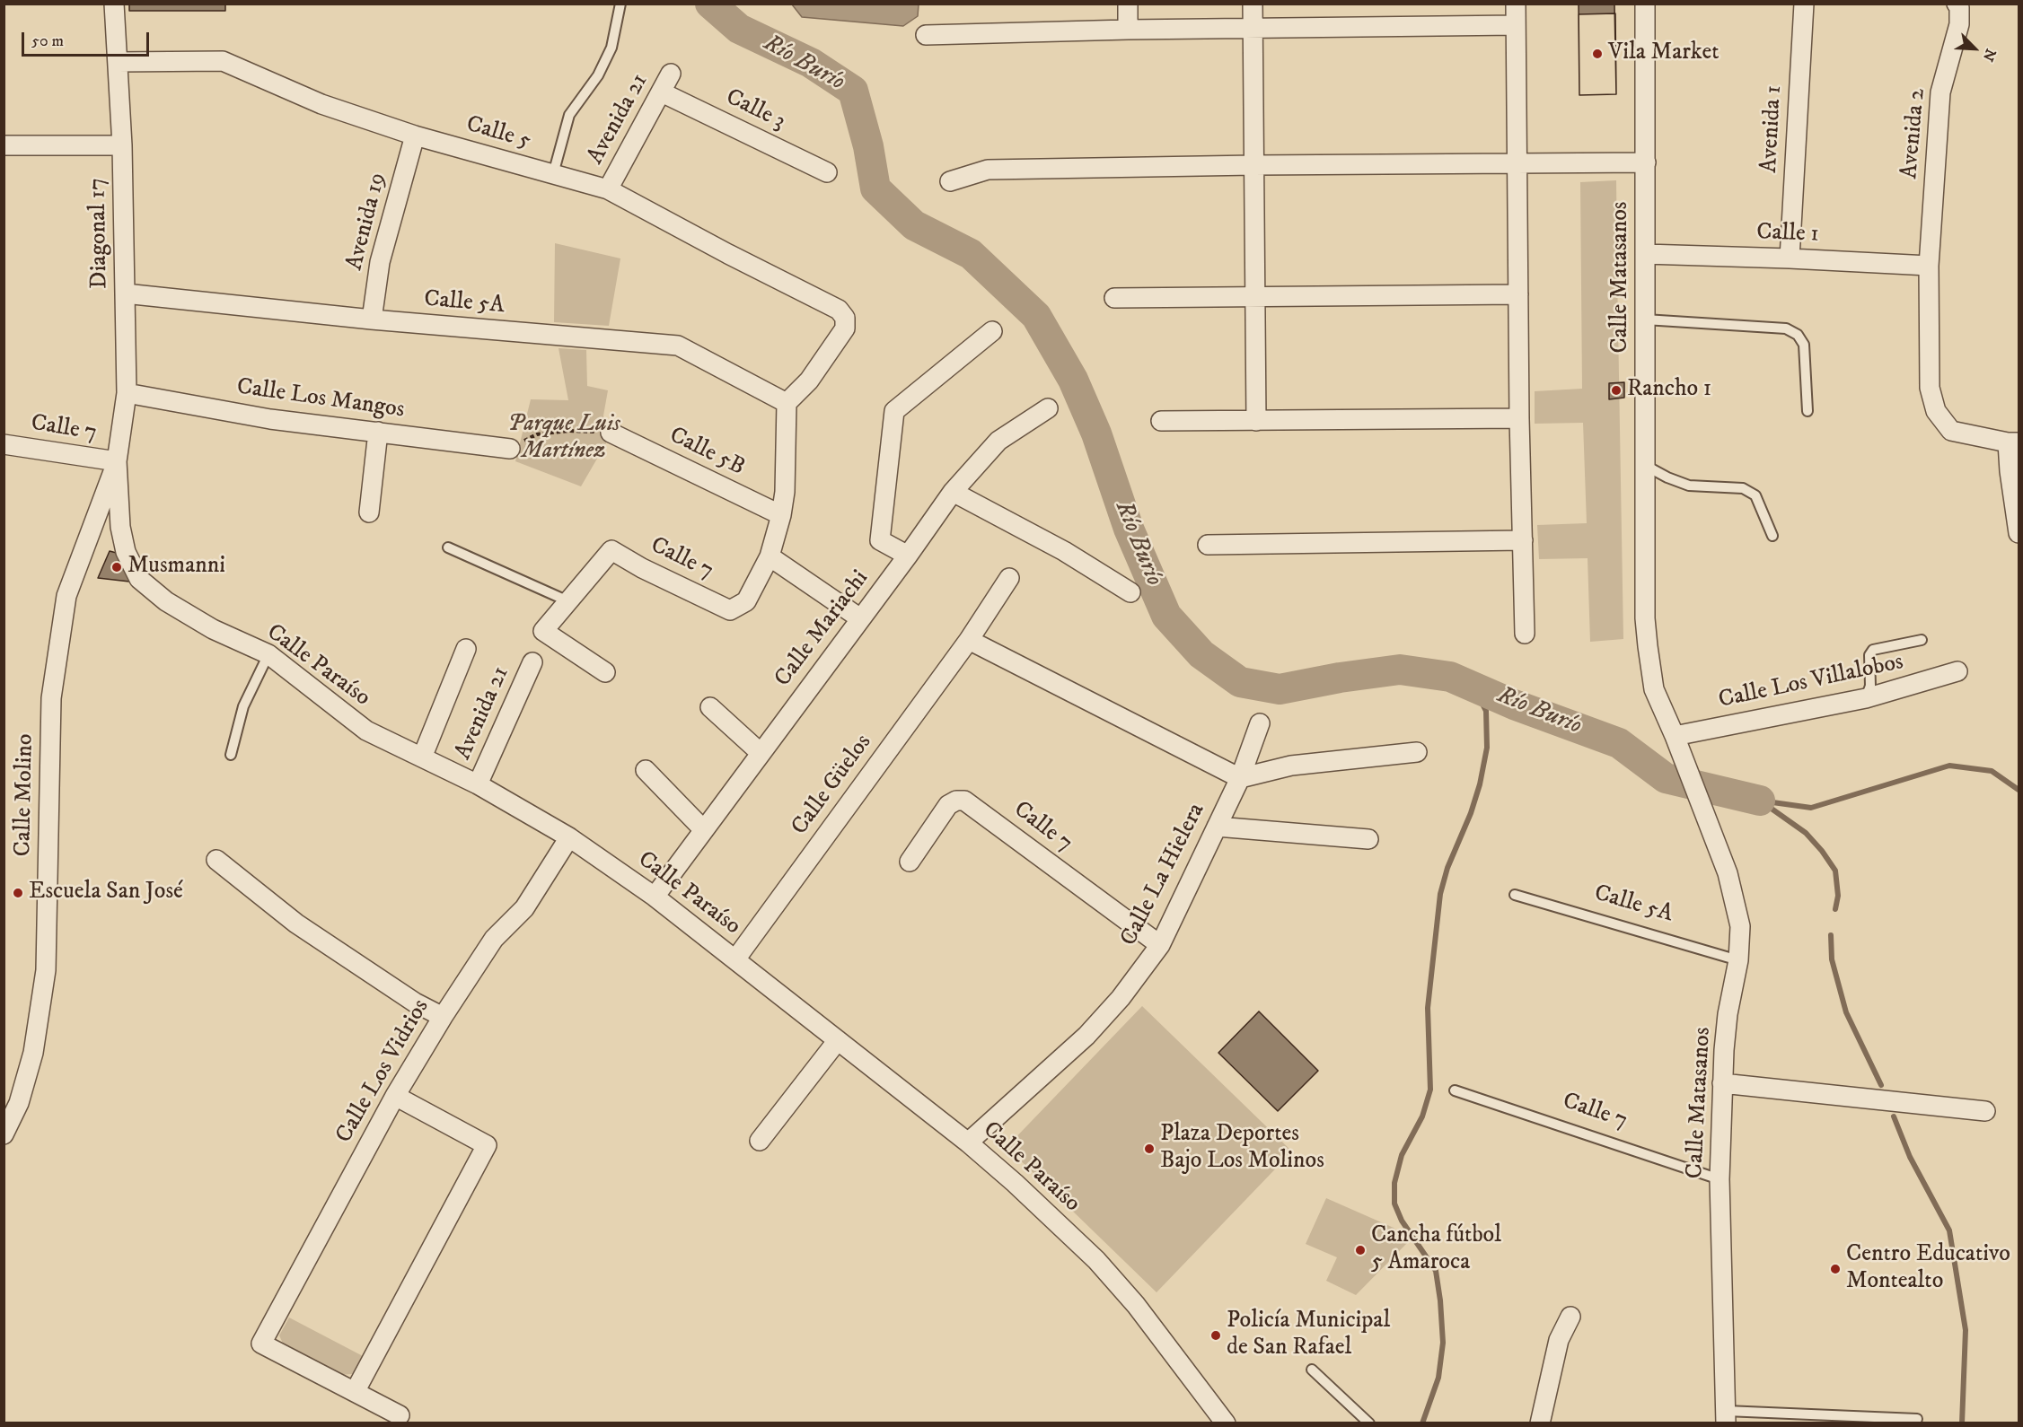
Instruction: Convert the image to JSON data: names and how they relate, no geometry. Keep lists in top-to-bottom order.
{
  "streets": {
    "street": [
      "Calle 3",
      "Avenida 21",
      "Avenida 1",
      "Calle 5",
      "Avenida 2",
      "Avenida 19",
      "Diagonal 17",
      "Calle 1",
      "Calle Matasanos",
      "Calle 5A",
      "Calle Los Mangos",
      "Calle 7",
      "Calle 5B",
      "Calle Mariachi",
      "Calle Paraíso",
      "Calle Los Villalobos",
      "Calle Güelos",
      "Calle Molino",
      "Calle La Hielera",
      "Calle Los Vidrios"
    ]
  },
  "crossings": [
    ["Calle 3", "Avenida 21"],
    ["Avenida 21", "Calle 5"],
    ["Avenida 21", "Calle Paraíso"],
    ["Avenida 1", "Calle 1"],
    ["Calle 5", "Avenida 19"],
    ["Calle 5", "Diagonal 17"],
    ["Calle 5", "Calle 5A"],
    ["Avenida 2", "Calle 1"],
    ["Avenida 19", "Calle 5A"],
    ["Diagonal 17", "Calle 5A"],
    ["Diagonal 17", "Calle Los Mangos"],
    ["Diagonal 17", "Calle 7"],
    ["Diagonal 17", "Calle Paraíso"],
    ["Diagonal 17", "Calle Molino"],
    ["Calle 1", "Calle Matasanos"],
    ["Calle Matasanos", "Calle 5A"],
    ["Calle Matasanos", "Calle 7"],
    ["Calle Matasanos", "Calle Los Villalobos"],
    ["Calle 7", "Calle Paraíso"],
    ["Calle 7", "Calle Molino"],
    ["Calle 7", "Calle La Hielera"],
    ["Calle Mariachi", "Calle Paraíso"],
    ["Calle Paraíso", "Calle Güelos"],
    ["Calle Paraíso", "Calle Molino"],
    ["Calle Paraíso", "Calle La Hielera"],
    ["Calle Paraíso", "Calle Los Vidrios"]
  ],
  "water": ["Río Burío"],
  "parks": ["Parque Luis Martínez"],
  "places": [
    "Vila Market",
    "Rancho 1",
    "Musmanni",
    "Escuela San José",
    "Plaza Deportes Bajo Los Molinos",
    "Cancha fútbol 5 Amaroca",
    "Centro Educativo Montealto",
    "Policía Municipal de San Rafael"
  ],
  "scale_bar": "50 m",
  "north": "bottom right"
}
